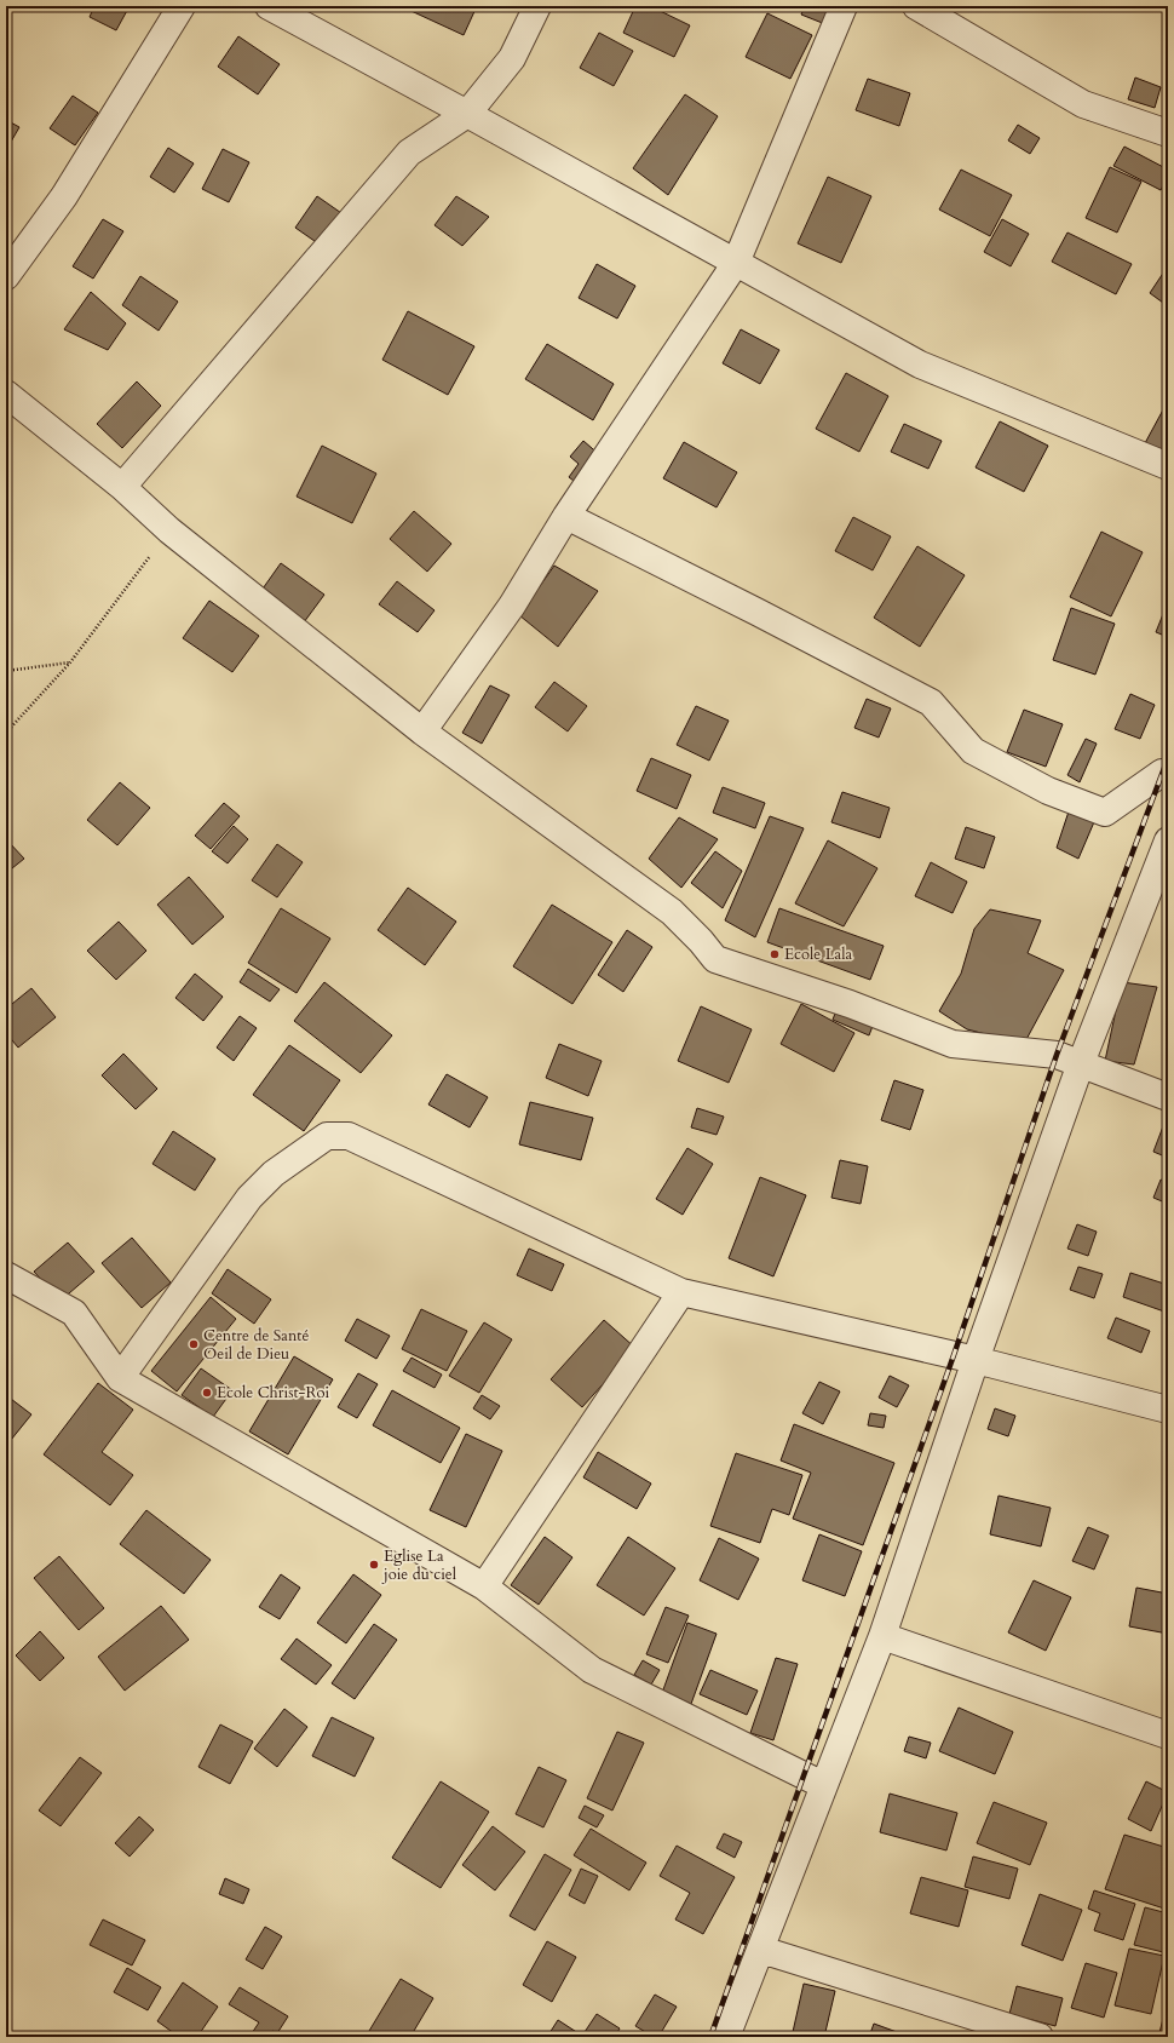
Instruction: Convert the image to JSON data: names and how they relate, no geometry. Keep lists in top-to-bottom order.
{
  "places": [
    "Ecole Lala",
    "Centre de Santé Oeil de Dieu",
    "Ecole Christ-Roi",
    "Eglise La joie du ciel"
  ]
}
